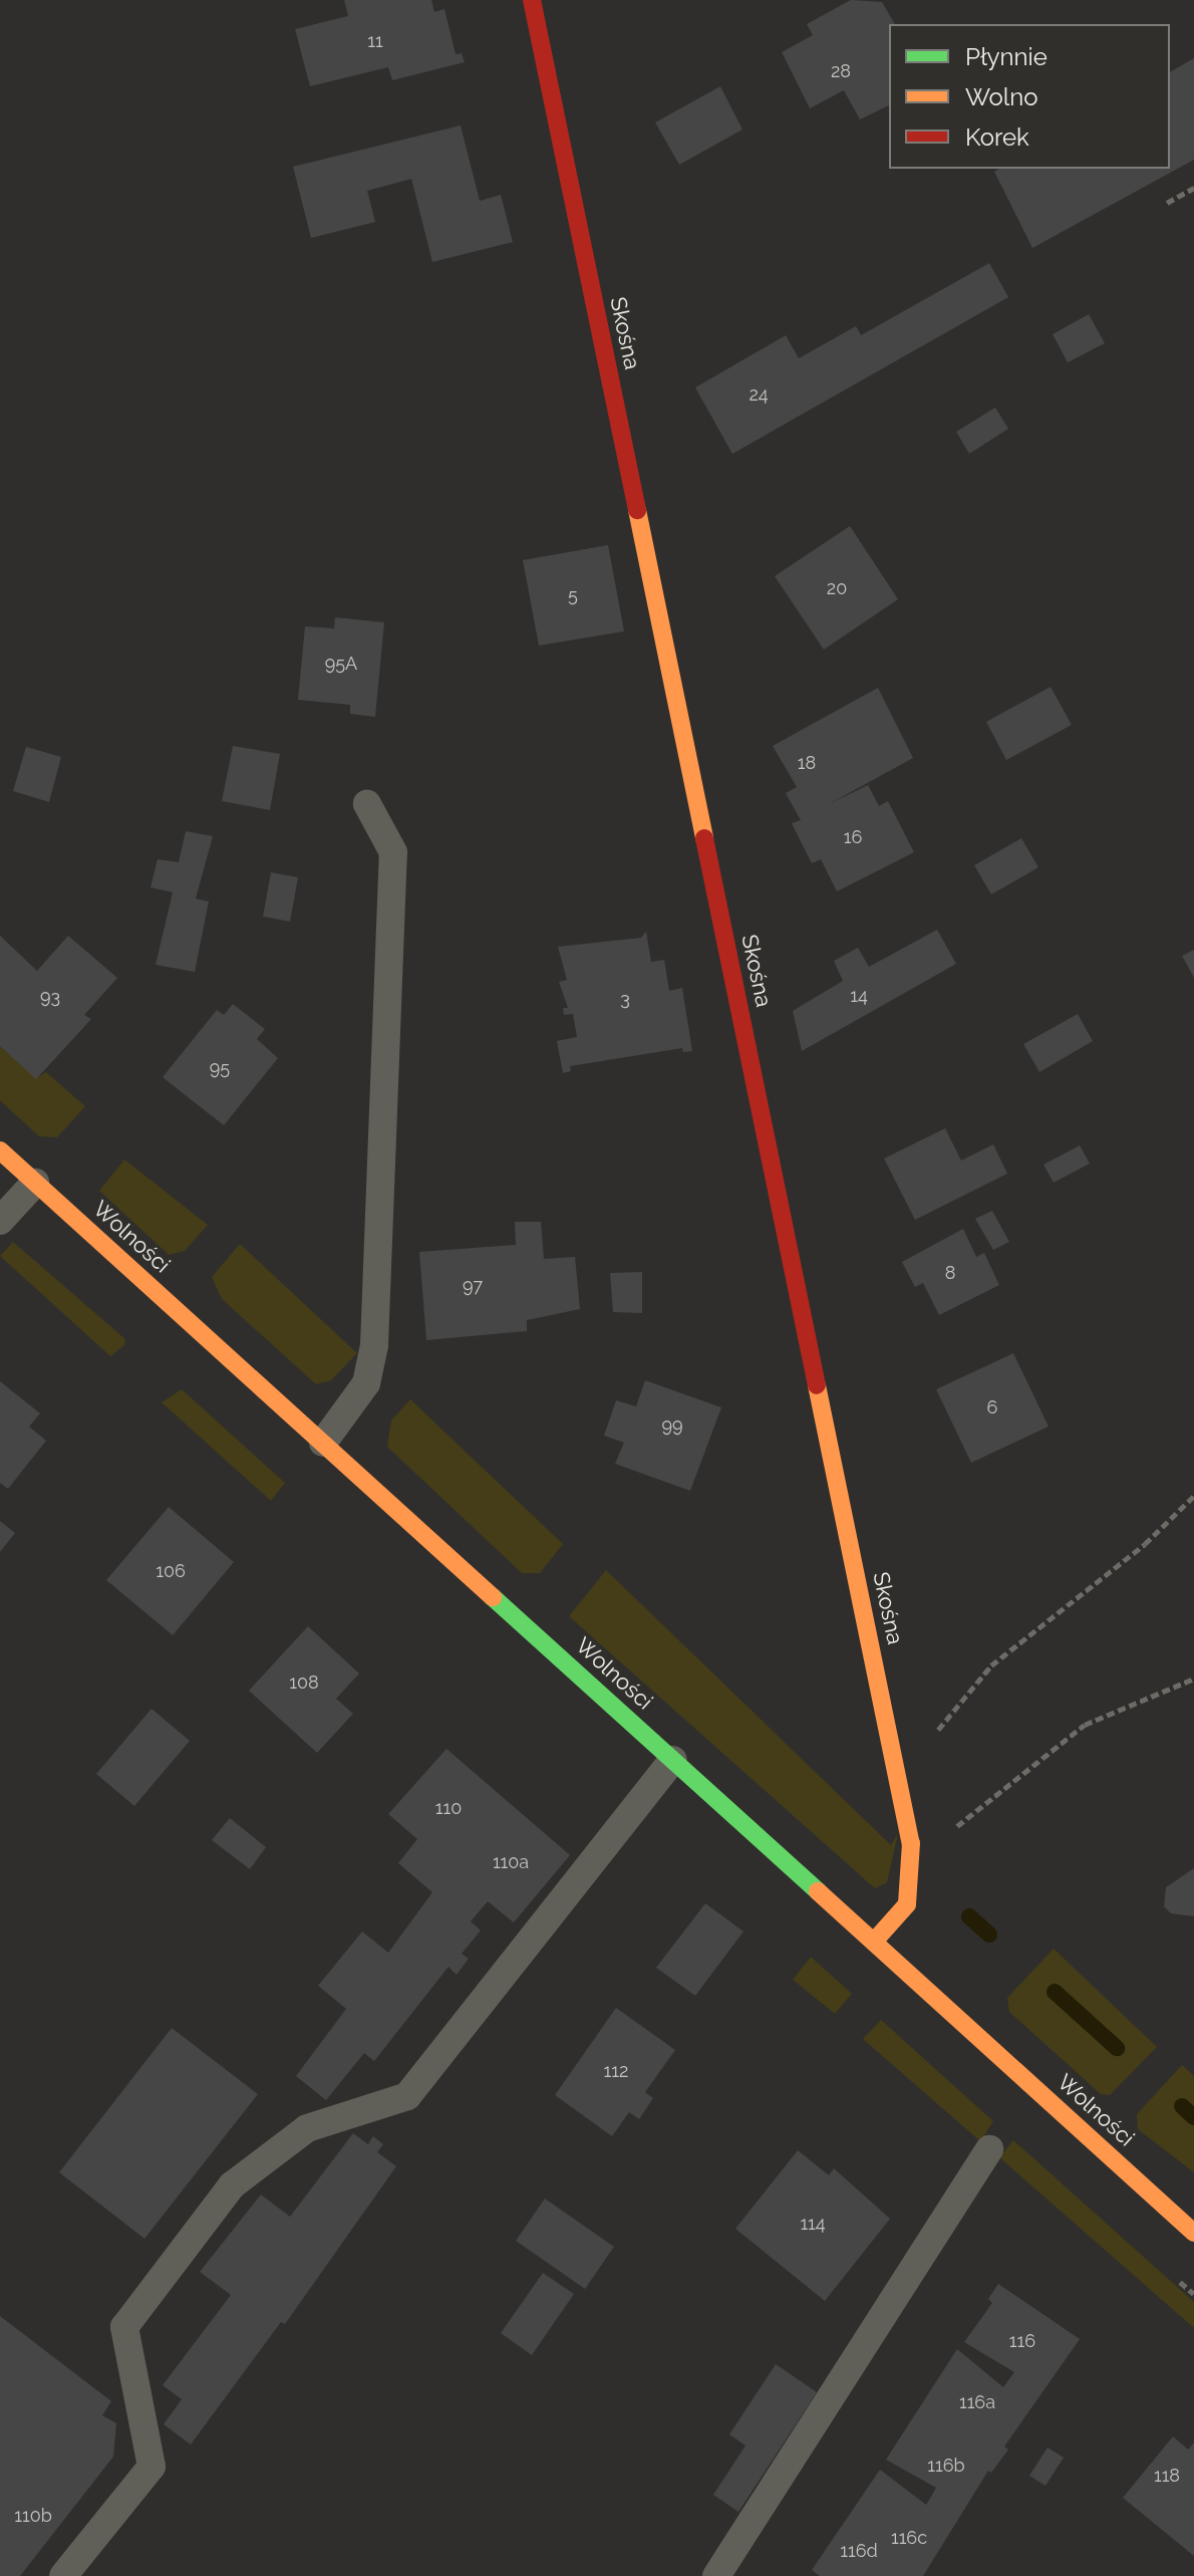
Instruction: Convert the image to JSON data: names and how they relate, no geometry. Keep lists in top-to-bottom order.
{
  "streets": {
    "street": ["Skośna", "Wolności"]
  },
  "crossings": [
    ["Skośna", "Wolności"]
  ],
  "house_numbers": [
    "11",
    "28",
    "24",
    "20",
    "5",
    "95A",
    "18",
    "16",
    "14",
    "93",
    "3",
    "95",
    "8",
    "97",
    "6",
    "99",
    "106",
    "108",
    "110",
    "110a",
    "112",
    "114",
    "116",
    "116a",
    "116b",
    "118",
    "110b",
    "116c",
    "116d"
  ],
  "legend": ["Płynnie", "Wolno", "Korek"]
}
